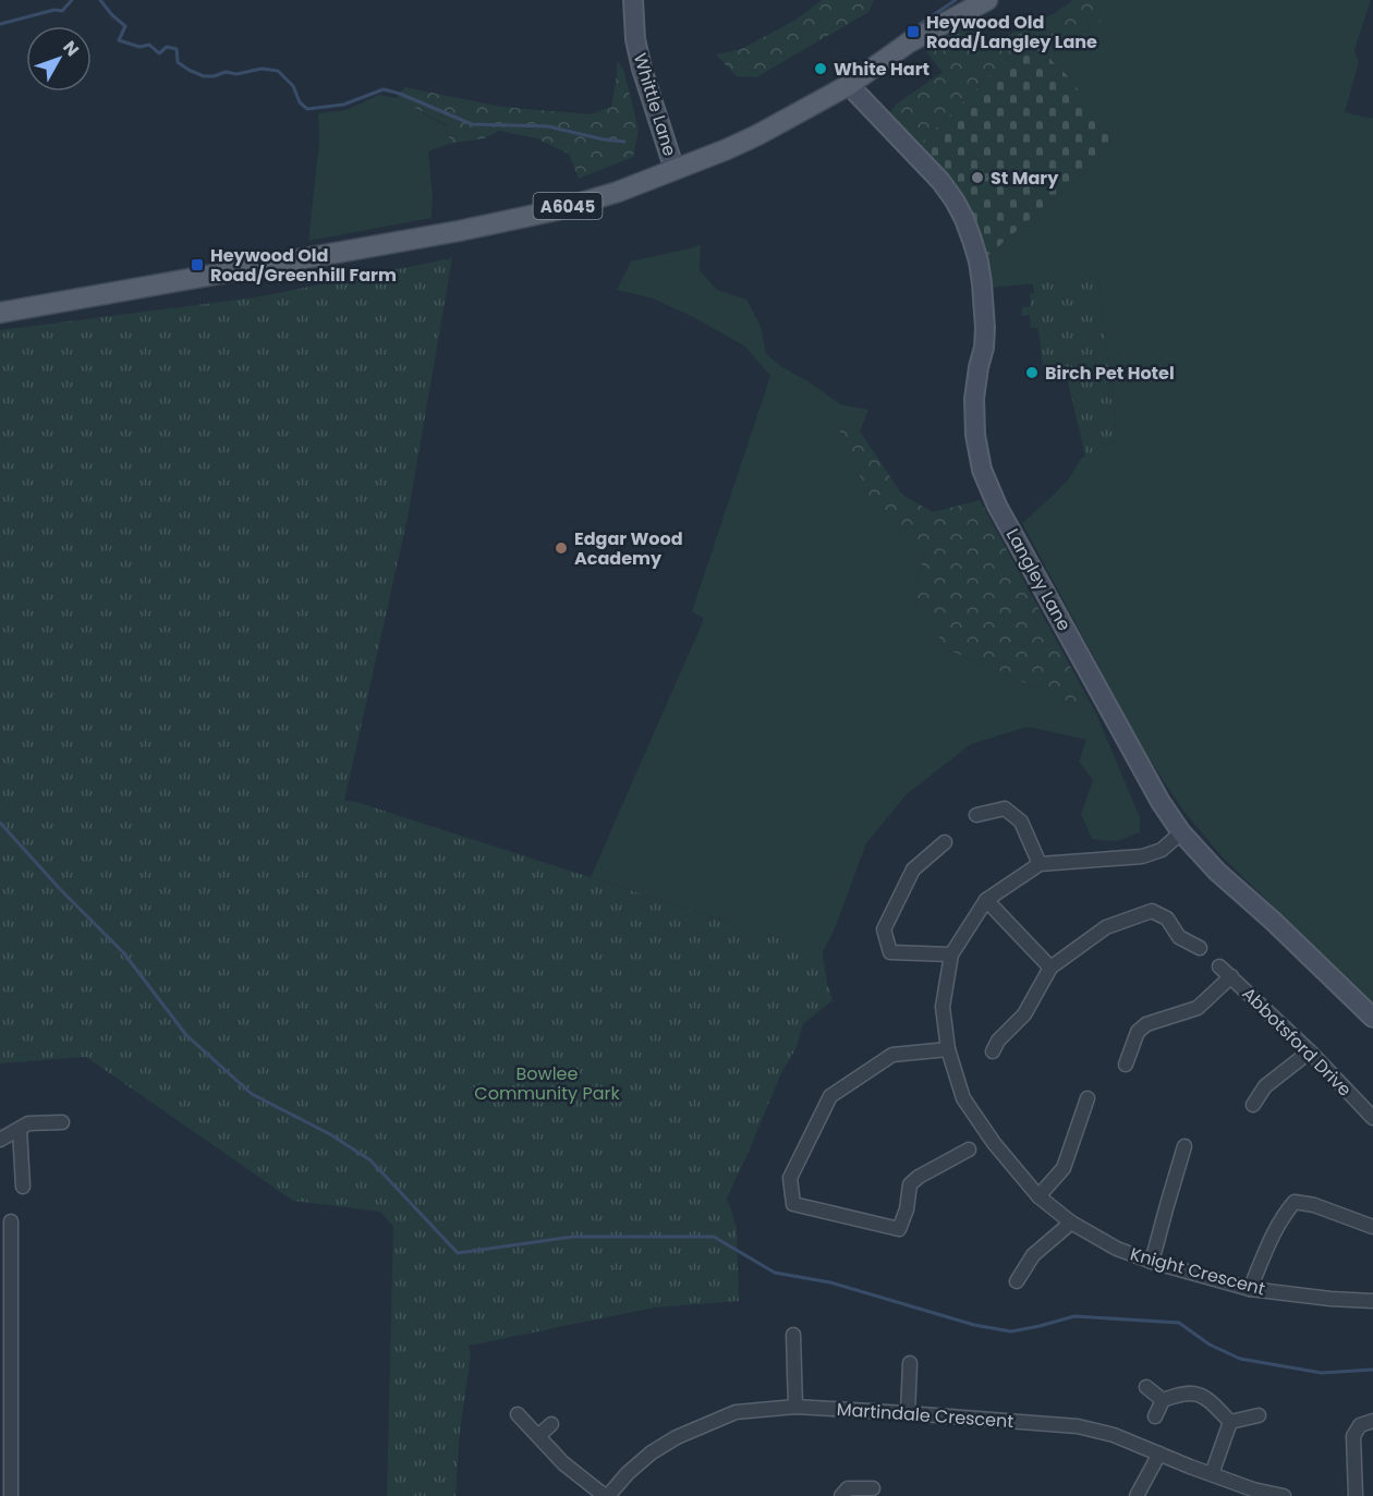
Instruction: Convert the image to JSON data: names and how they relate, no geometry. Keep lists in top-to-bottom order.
{
  "streets": {
    "main road": ["A6045"],
    "street": [
      "Whittle Lane",
      "Langley Lane",
      "Abbotsford Drive",
      "Knight Crescent",
      "Martindale Crescent"
    ]
  },
  "crossings": [
    ["Whittle Lane", "A6045"],
    ["A6045", "Langley Lane"],
    ["Langley Lane", "Knight Crescent"]
  ],
  "parks": ["Bowlee Community Park"],
  "places": {
    "transit": ["Heywood Old Road/Langley Lane", "Heywood Old Road/Greenhill Farm"],
    "other": [
      "White Hart",
      "St Mary",
      "Birch Pet Hotel",
      "Edgar Wood Academy"
    ]
  },
  "north": "top right"
}
